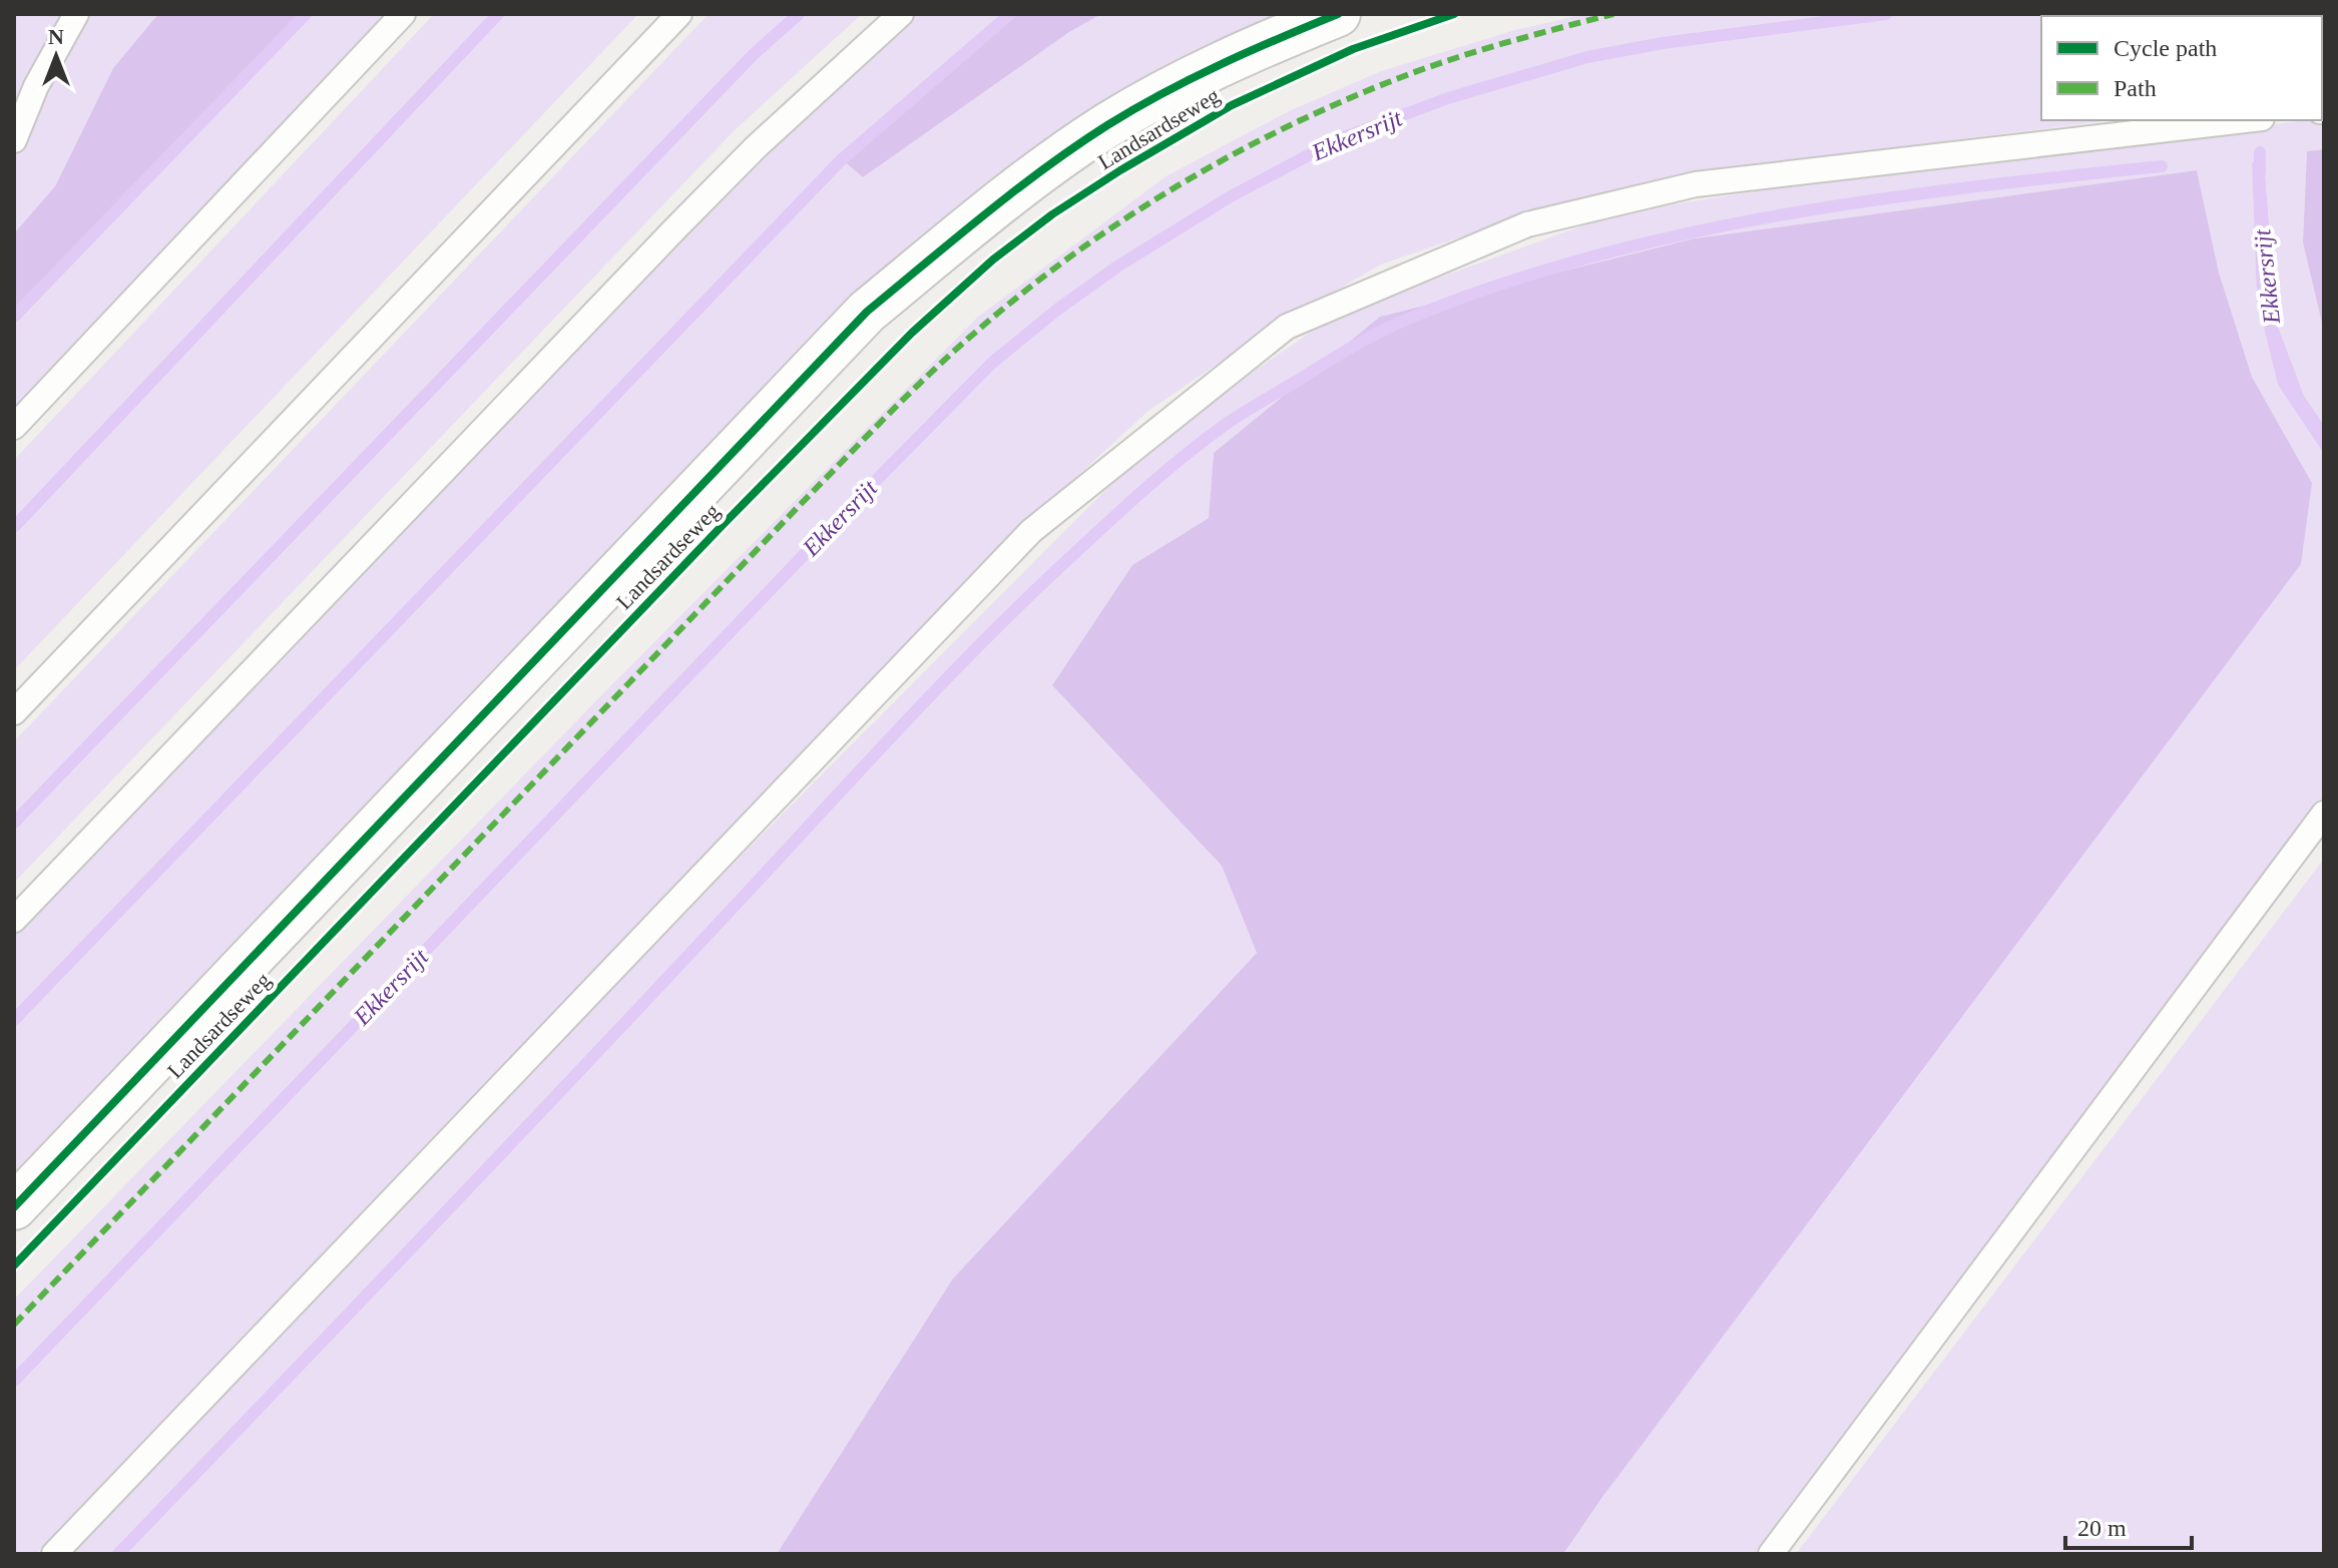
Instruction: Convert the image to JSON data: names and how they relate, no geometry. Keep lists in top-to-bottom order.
{
  "streets": {
    "street": ["Landsardseweg"]
  },
  "water": ["Ekkersrijt"],
  "legend": ["Cycle path", "Path"],
  "scale_bar": "20 m",
  "north": "top"
}
